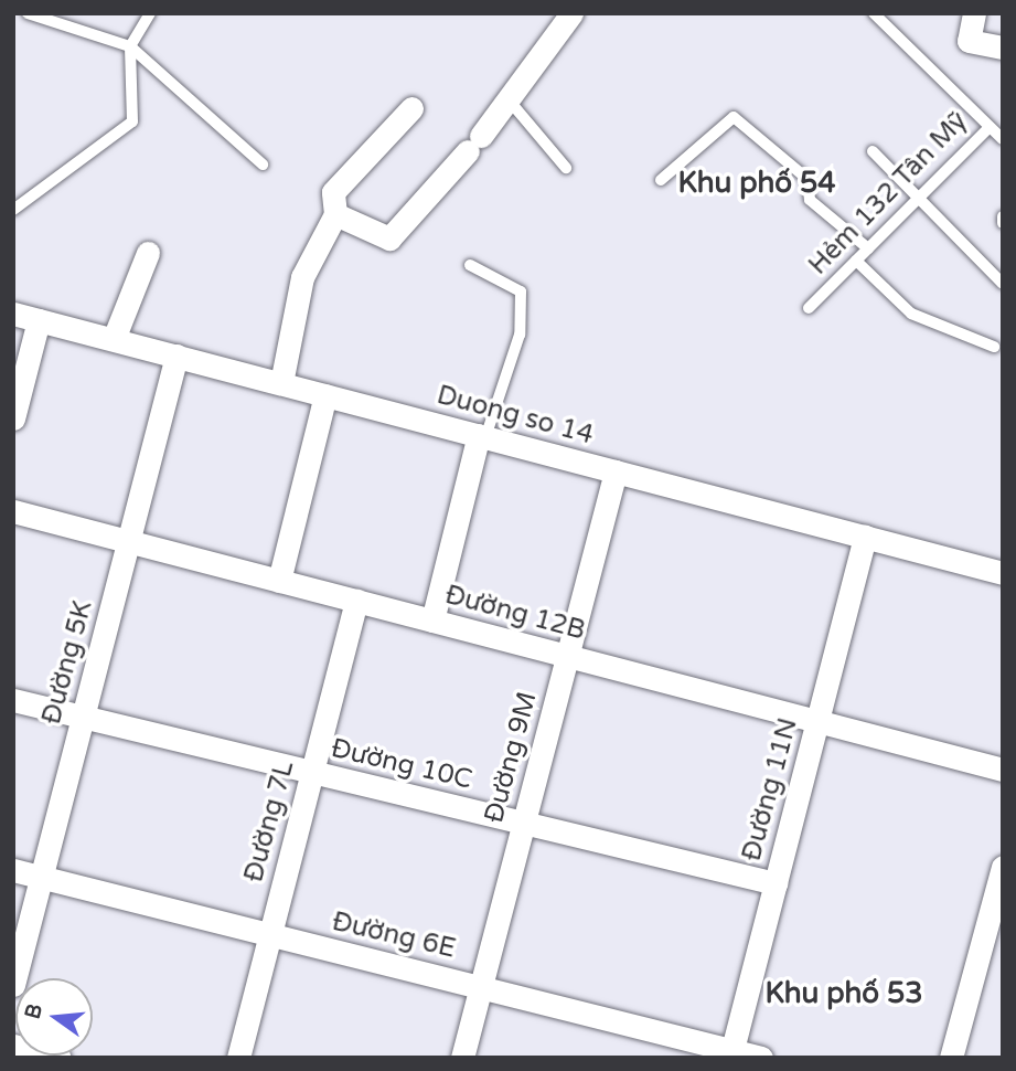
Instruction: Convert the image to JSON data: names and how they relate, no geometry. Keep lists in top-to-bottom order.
{
  "streets": {
    "street": [
      "Duong so 14",
      "Đường 12B",
      "Đường 5K",
      "Đường 9M",
      "Đường 10C",
      "Đường 11N",
      "Đường 7L",
      "Đường 6E"
    ],
    "lane": ["Hẻm 132 Tân Mỹ"]
  },
  "crossings": [
    ["Duong so 14", "Đường 5K"],
    ["Duong so 14", "Đường 9M"],
    ["Duong so 14", "Đường 11N"],
    ["Đường 12B", "Đường 5K"],
    ["Đường 12B", "Đường 9M"],
    ["Đường 12B", "Đường 11N"],
    ["Đường 12B", "Đường 7L"],
    ["Đường 5K", "Đường 10C"],
    ["Đường 5K", "Đường 6E"],
    ["Đường 9M", "Đường 10C"],
    ["Đường 9M", "Đường 6E"],
    ["Đường 10C", "Đường 11N"],
    ["Đường 10C", "Đường 7L"],
    ["Đường 11N", "Đường 6E"],
    ["Đường 7L", "Đường 6E"]
  ],
  "districts": ["Khu phố 54", "Khu phố 53"],
  "north": "left"
}
